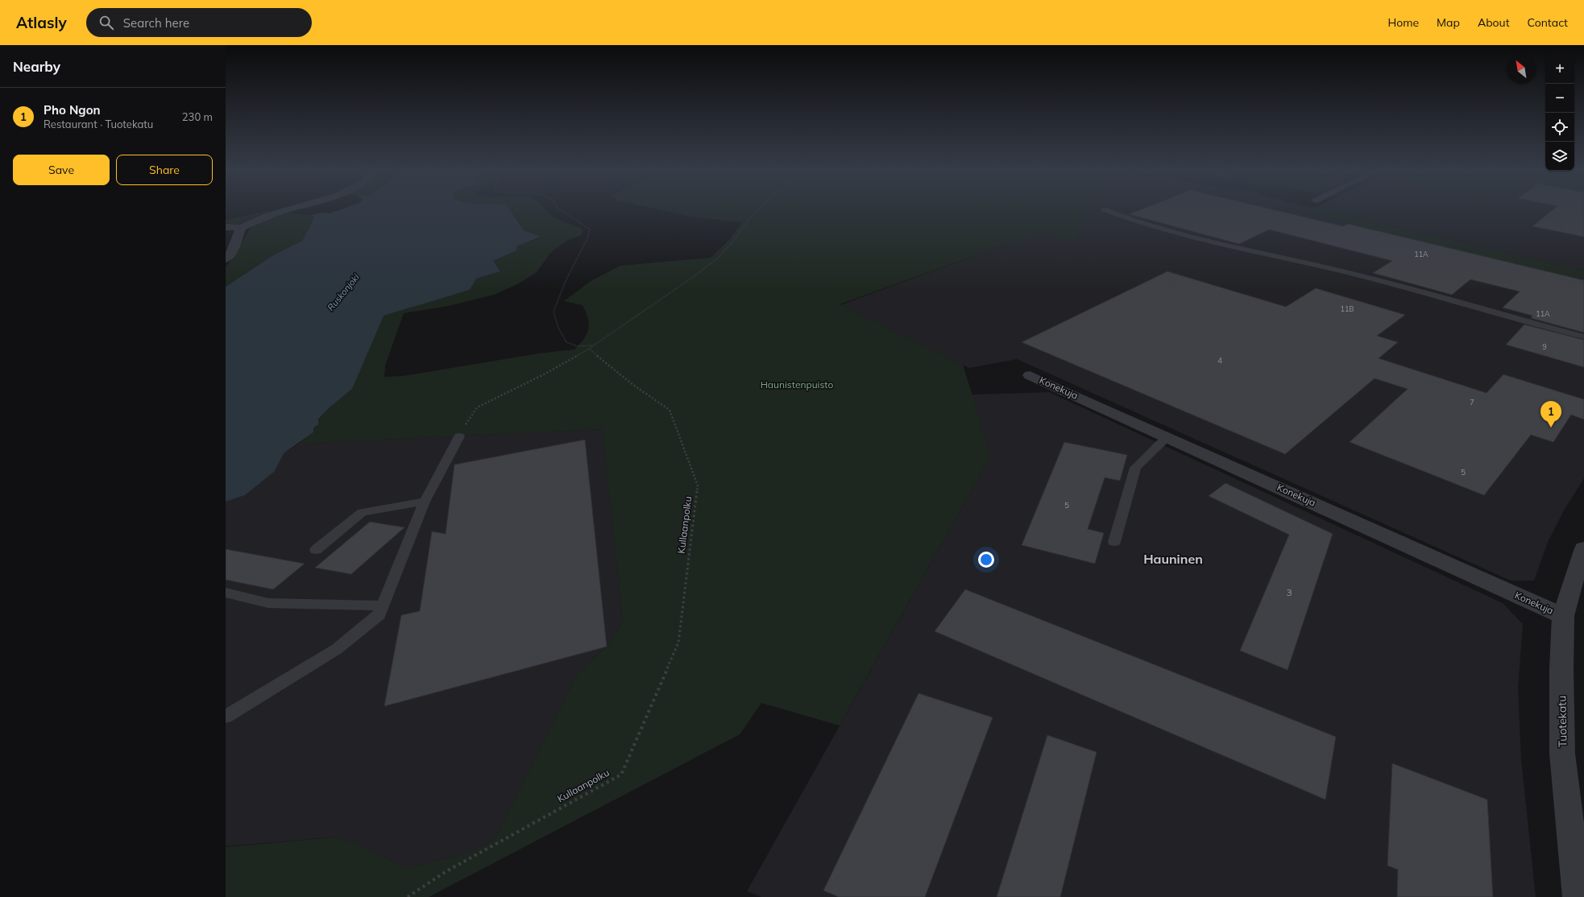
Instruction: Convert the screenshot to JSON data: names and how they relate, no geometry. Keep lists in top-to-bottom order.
{
  "streets": {
    "street": ["Konekuja", "Tuotekatu"],
    "path": ["Kullaanpolku"]
  },
  "crossings": [
    ["Konekuja", "Tuotekatu"]
  ],
  "districts": ["Hauninen"],
  "water": ["Ruskonjoki"],
  "parks": ["Haunistenpuisto"],
  "house_numbers": [
    "11A",
    "11B",
    "11A",
    "9",
    "4",
    "7",
    "5",
    "5",
    "3"
  ],
  "north": "top left",
  "page": {
    "header": "Atlasly",
    "search": "Search here",
    "nav": [
      "Home",
      "Map",
      "About",
      "Contact"
    ],
    "heading": "Nearby",
    "map_buttons": ["+", "−"],
    "list": [
      {
        "mark": "1",
        "name": "Pho Ngon",
        "note": "Restaurant · Tuotekatu",
        "value": "230 m"
      }
    ],
    "buttons": ["Save", "Share"],
    "pins": "1"
  }
}
